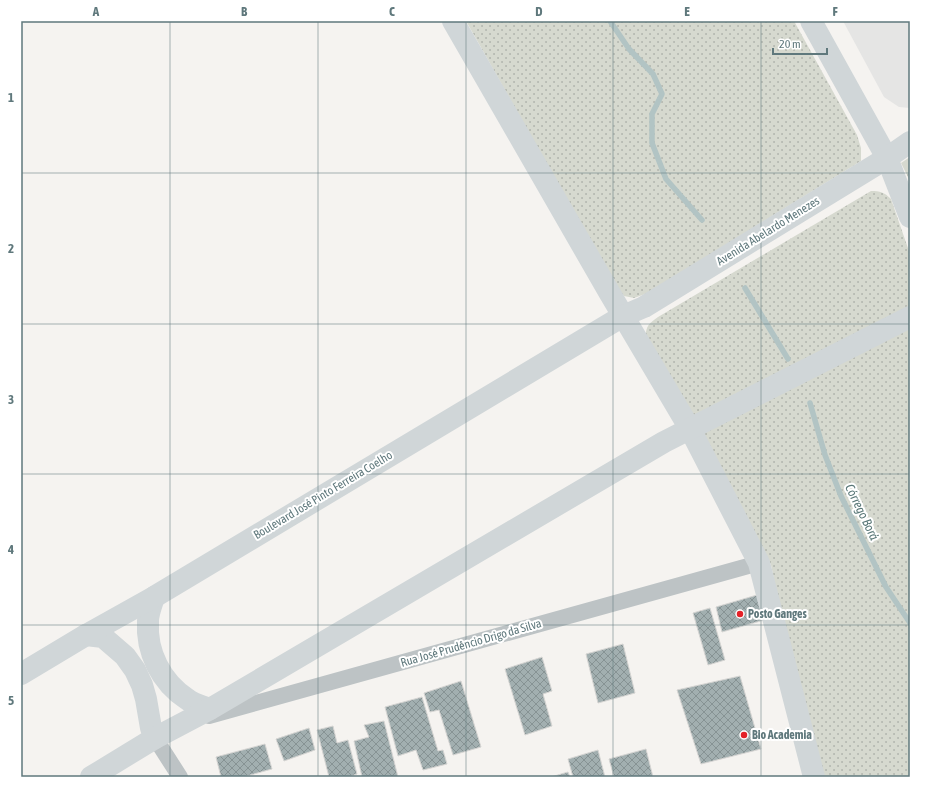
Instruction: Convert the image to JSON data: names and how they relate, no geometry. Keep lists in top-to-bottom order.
{
  "streets": {
    "main road": ["Avenida Abelardo Menezes", "Boulevard José Pinto Ferreira Coelho"],
    "street": ["Rua José Prudêncio Drigo da Silva"]
  },
  "crossings": [
    ["Avenida Abelardo Menezes", "Boulevard José Pinto Ferreira Coelho"]
  ],
  "water": ["Córrego Borá"],
  "places": ["Posto Ganges", "Bio Academia"],
  "scale_bar": "20 m",
  "grid": {
    "columns": [
      "A",
      "B",
      "C",
      "D",
      "E",
      "F"
    ],
    "rows": [
      "1",
      "2",
      "3",
      "4",
      "5"
    ]
  }
}
